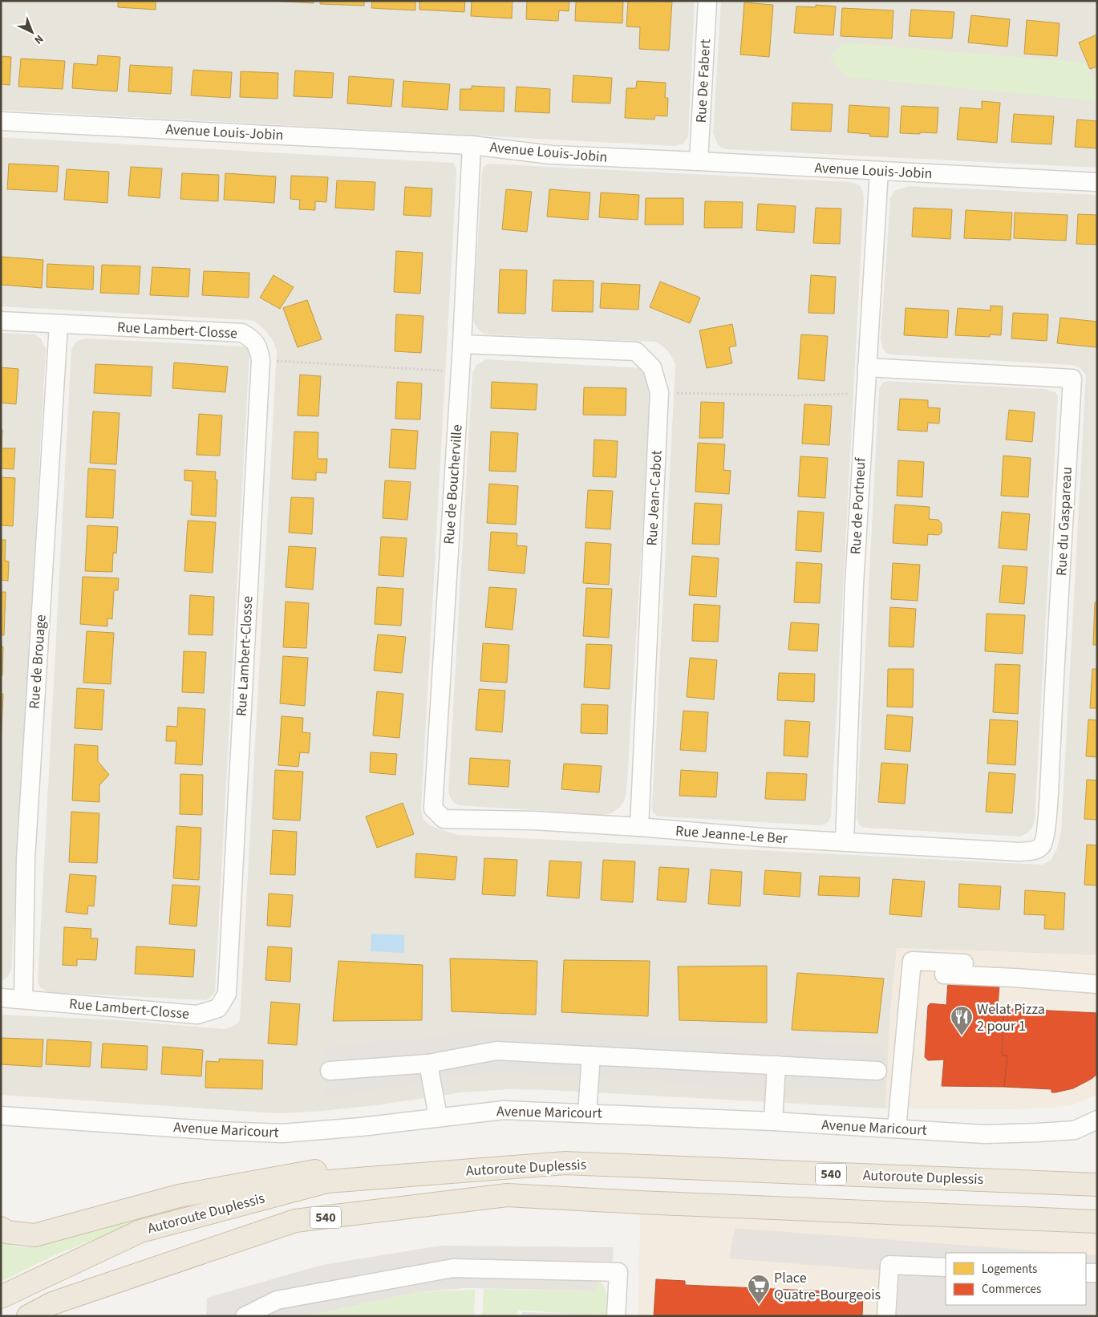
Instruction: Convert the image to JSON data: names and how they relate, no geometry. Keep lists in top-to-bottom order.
{
  "streets": {
    "highway": ["Autoroute Duplessis", "540"],
    "street": [
      "Rue De Fabert",
      "Avenue Louis-Jobin",
      "Rue Lambert-Closse",
      "Rue de Boucherville",
      "Rue Jean-Cabot",
      "Rue de Portneuf",
      "Rue du Gaspareau",
      "Rue de Brouage",
      "Rue Jeanne-Le Ber",
      "Avenue Maricourt"
    ]
  },
  "crossings": [
    ["Rue De Fabert", "Avenue Louis-Jobin"],
    ["Avenue Louis-Jobin", "Rue de Boucherville"],
    ["Avenue Louis-Jobin", "Rue de Portneuf"],
    ["Rue Lambert-Closse", "Rue de Brouage"],
    ["Rue de Boucherville", "Rue Jean-Cabot"],
    ["Rue de Boucherville", "Rue Jeanne-Le Ber"],
    ["Rue Jean-Cabot", "Rue Jeanne-Le Ber"],
    ["Rue de Portneuf", "Rue du Gaspareau"],
    ["Rue de Portneuf", "Rue Jeanne-Le Ber"],
    ["Rue du Gaspareau", "Rue Jeanne-Le Ber"]
  ],
  "places": {
    "restaurant": ["Welat Pizza 2 pour 1"],
    "supermarket": ["Place Quatre-Bourgeois"]
  },
  "legend": ["Logements", "Commerces"],
  "north": "bottom right"
}
